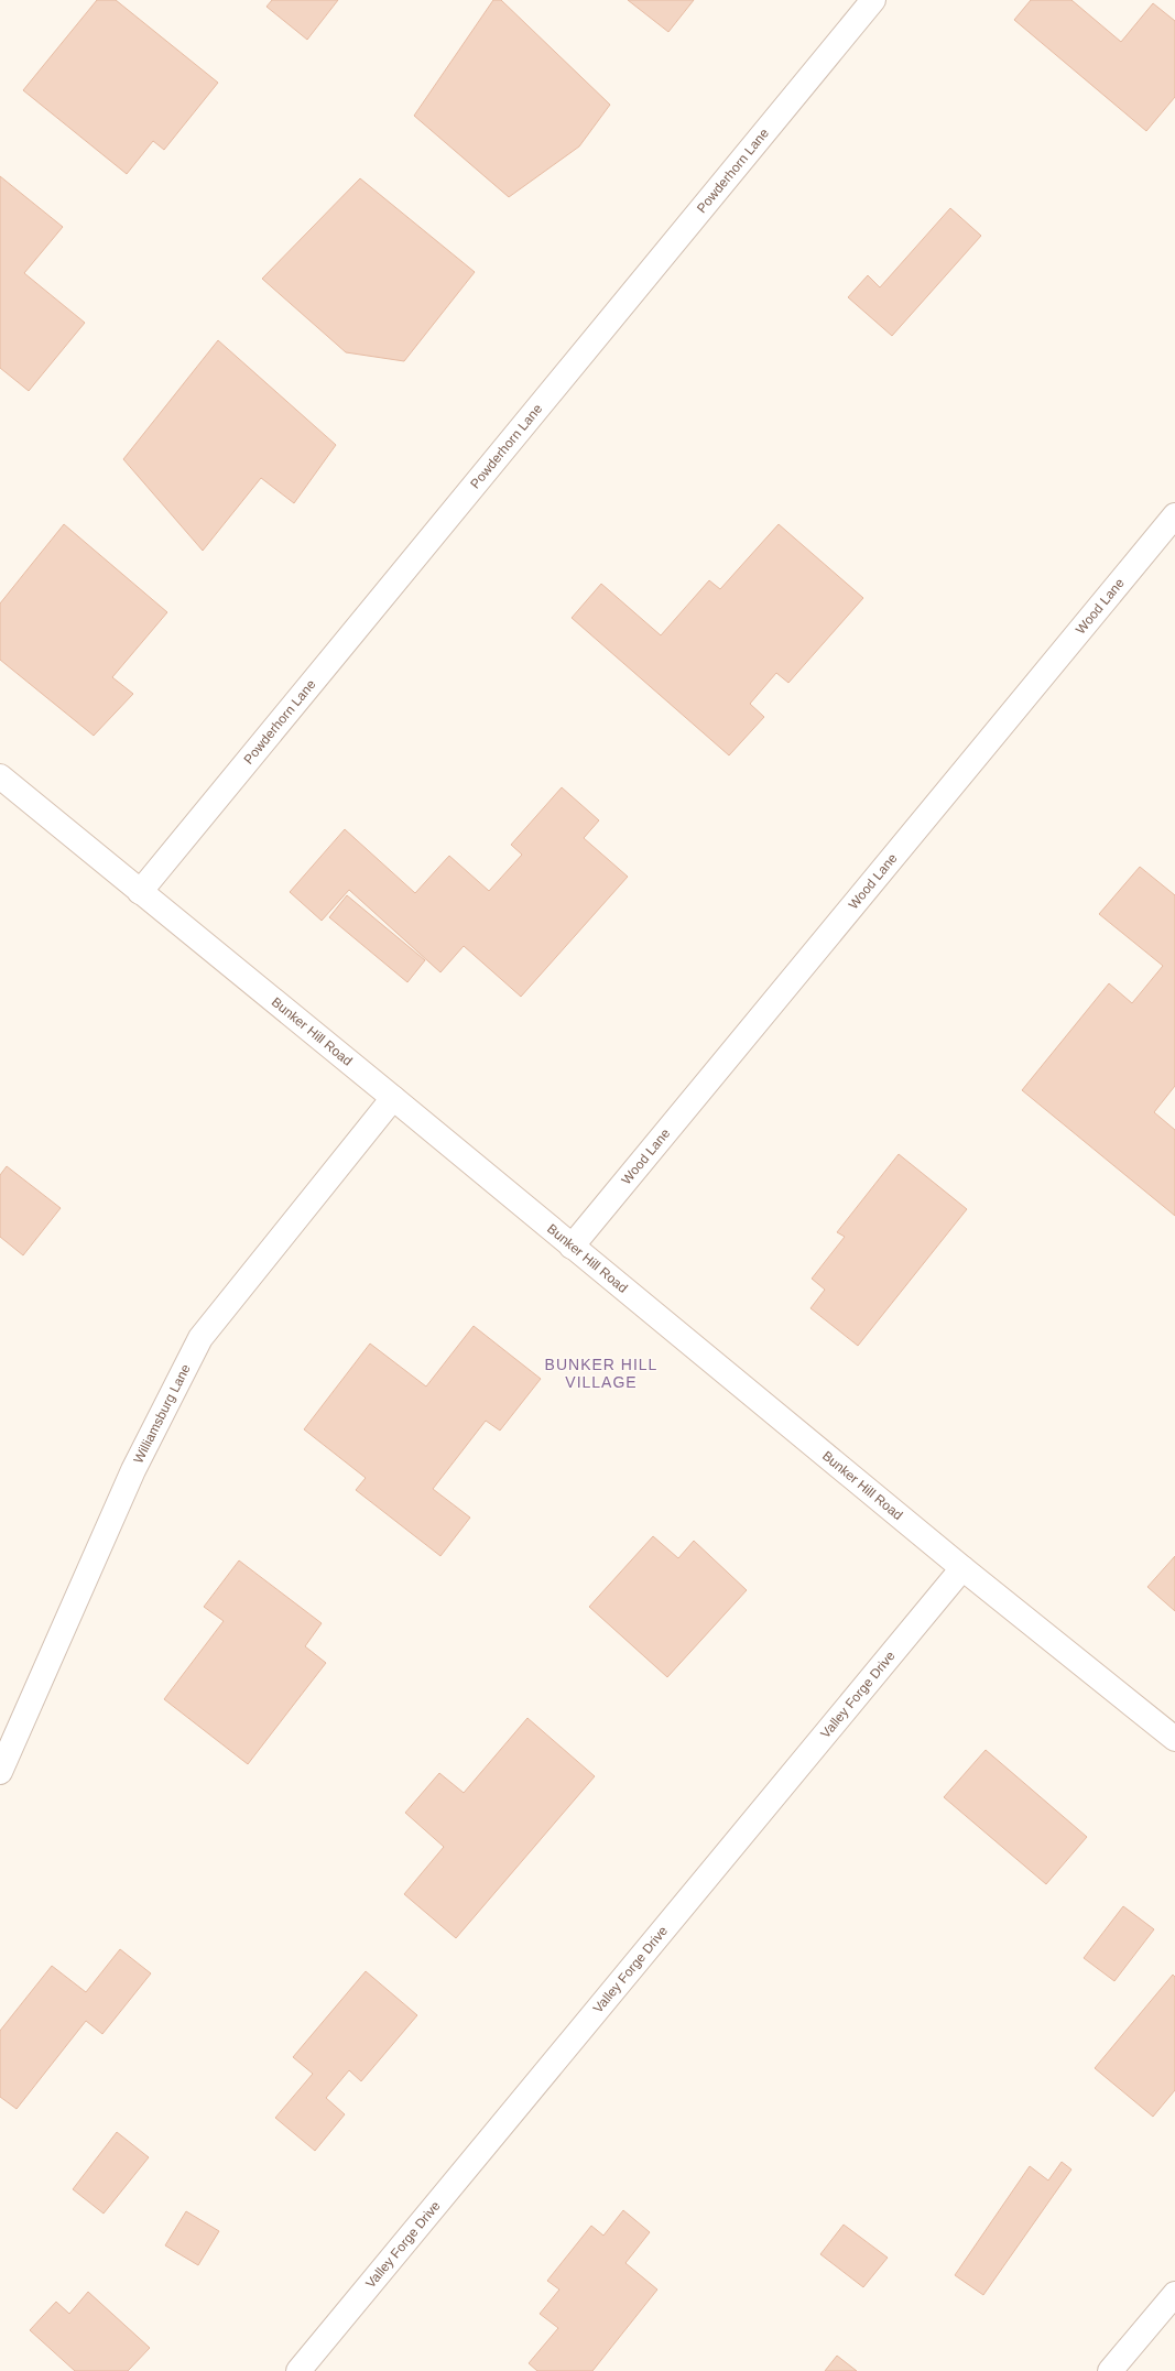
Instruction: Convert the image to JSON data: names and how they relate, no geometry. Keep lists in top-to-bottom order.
{
  "streets": {
    "street": [
      "Powderhorn Lane",
      "Wood Lane",
      "Bunker Hill Road",
      "Williamsburg Lane",
      "Valley Forge Drive"
    ]
  },
  "crossings": [
    ["Powderhorn Lane", "Bunker Hill Road"],
    ["Wood Lane", "Bunker Hill Road"],
    ["Bunker Hill Road", "Williamsburg Lane"],
    ["Bunker Hill Road", "Valley Forge Drive"]
  ],
  "districts": ["BUNKER HILL VILLAGE"]
}
